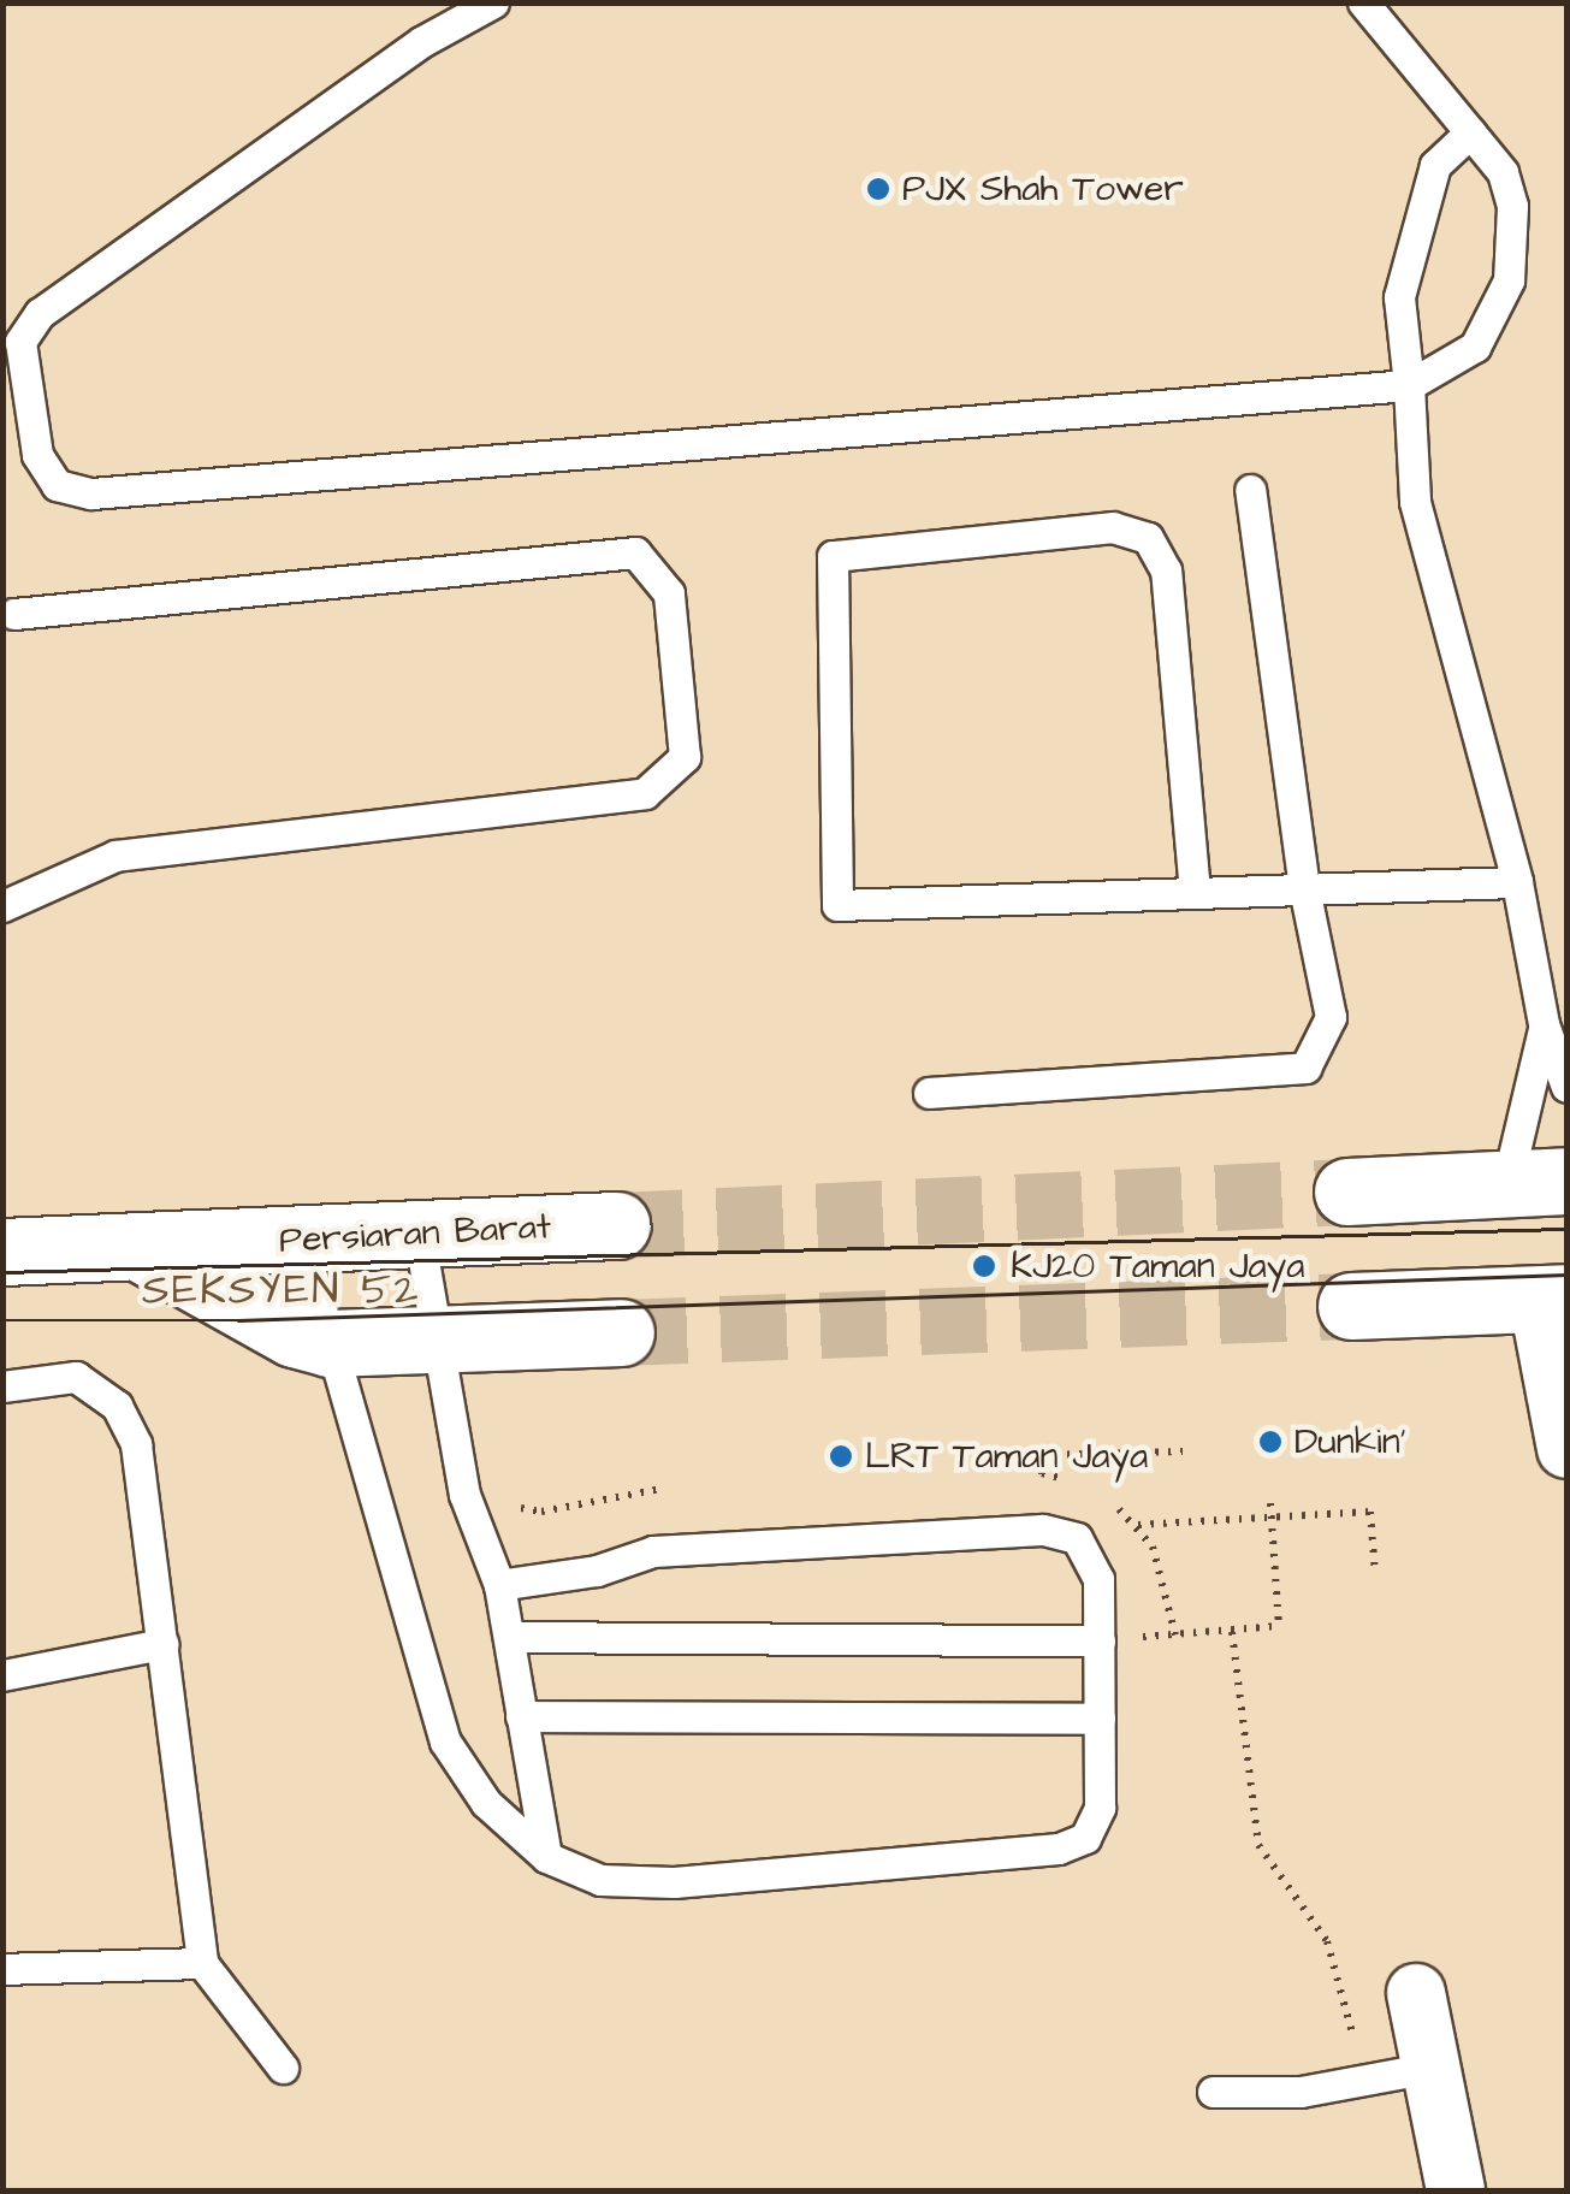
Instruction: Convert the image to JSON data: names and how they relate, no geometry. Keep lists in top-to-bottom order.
{
  "streets": {
    "street": ["Persiaran Barat"]
  },
  "districts": ["SEKSYEN 52"],
  "places": [
    "PJX Shah Tower",
    "KJ20 Taman Jaya",
    "Dunkin'",
    "LRT Taman Jaya"
  ]
}
